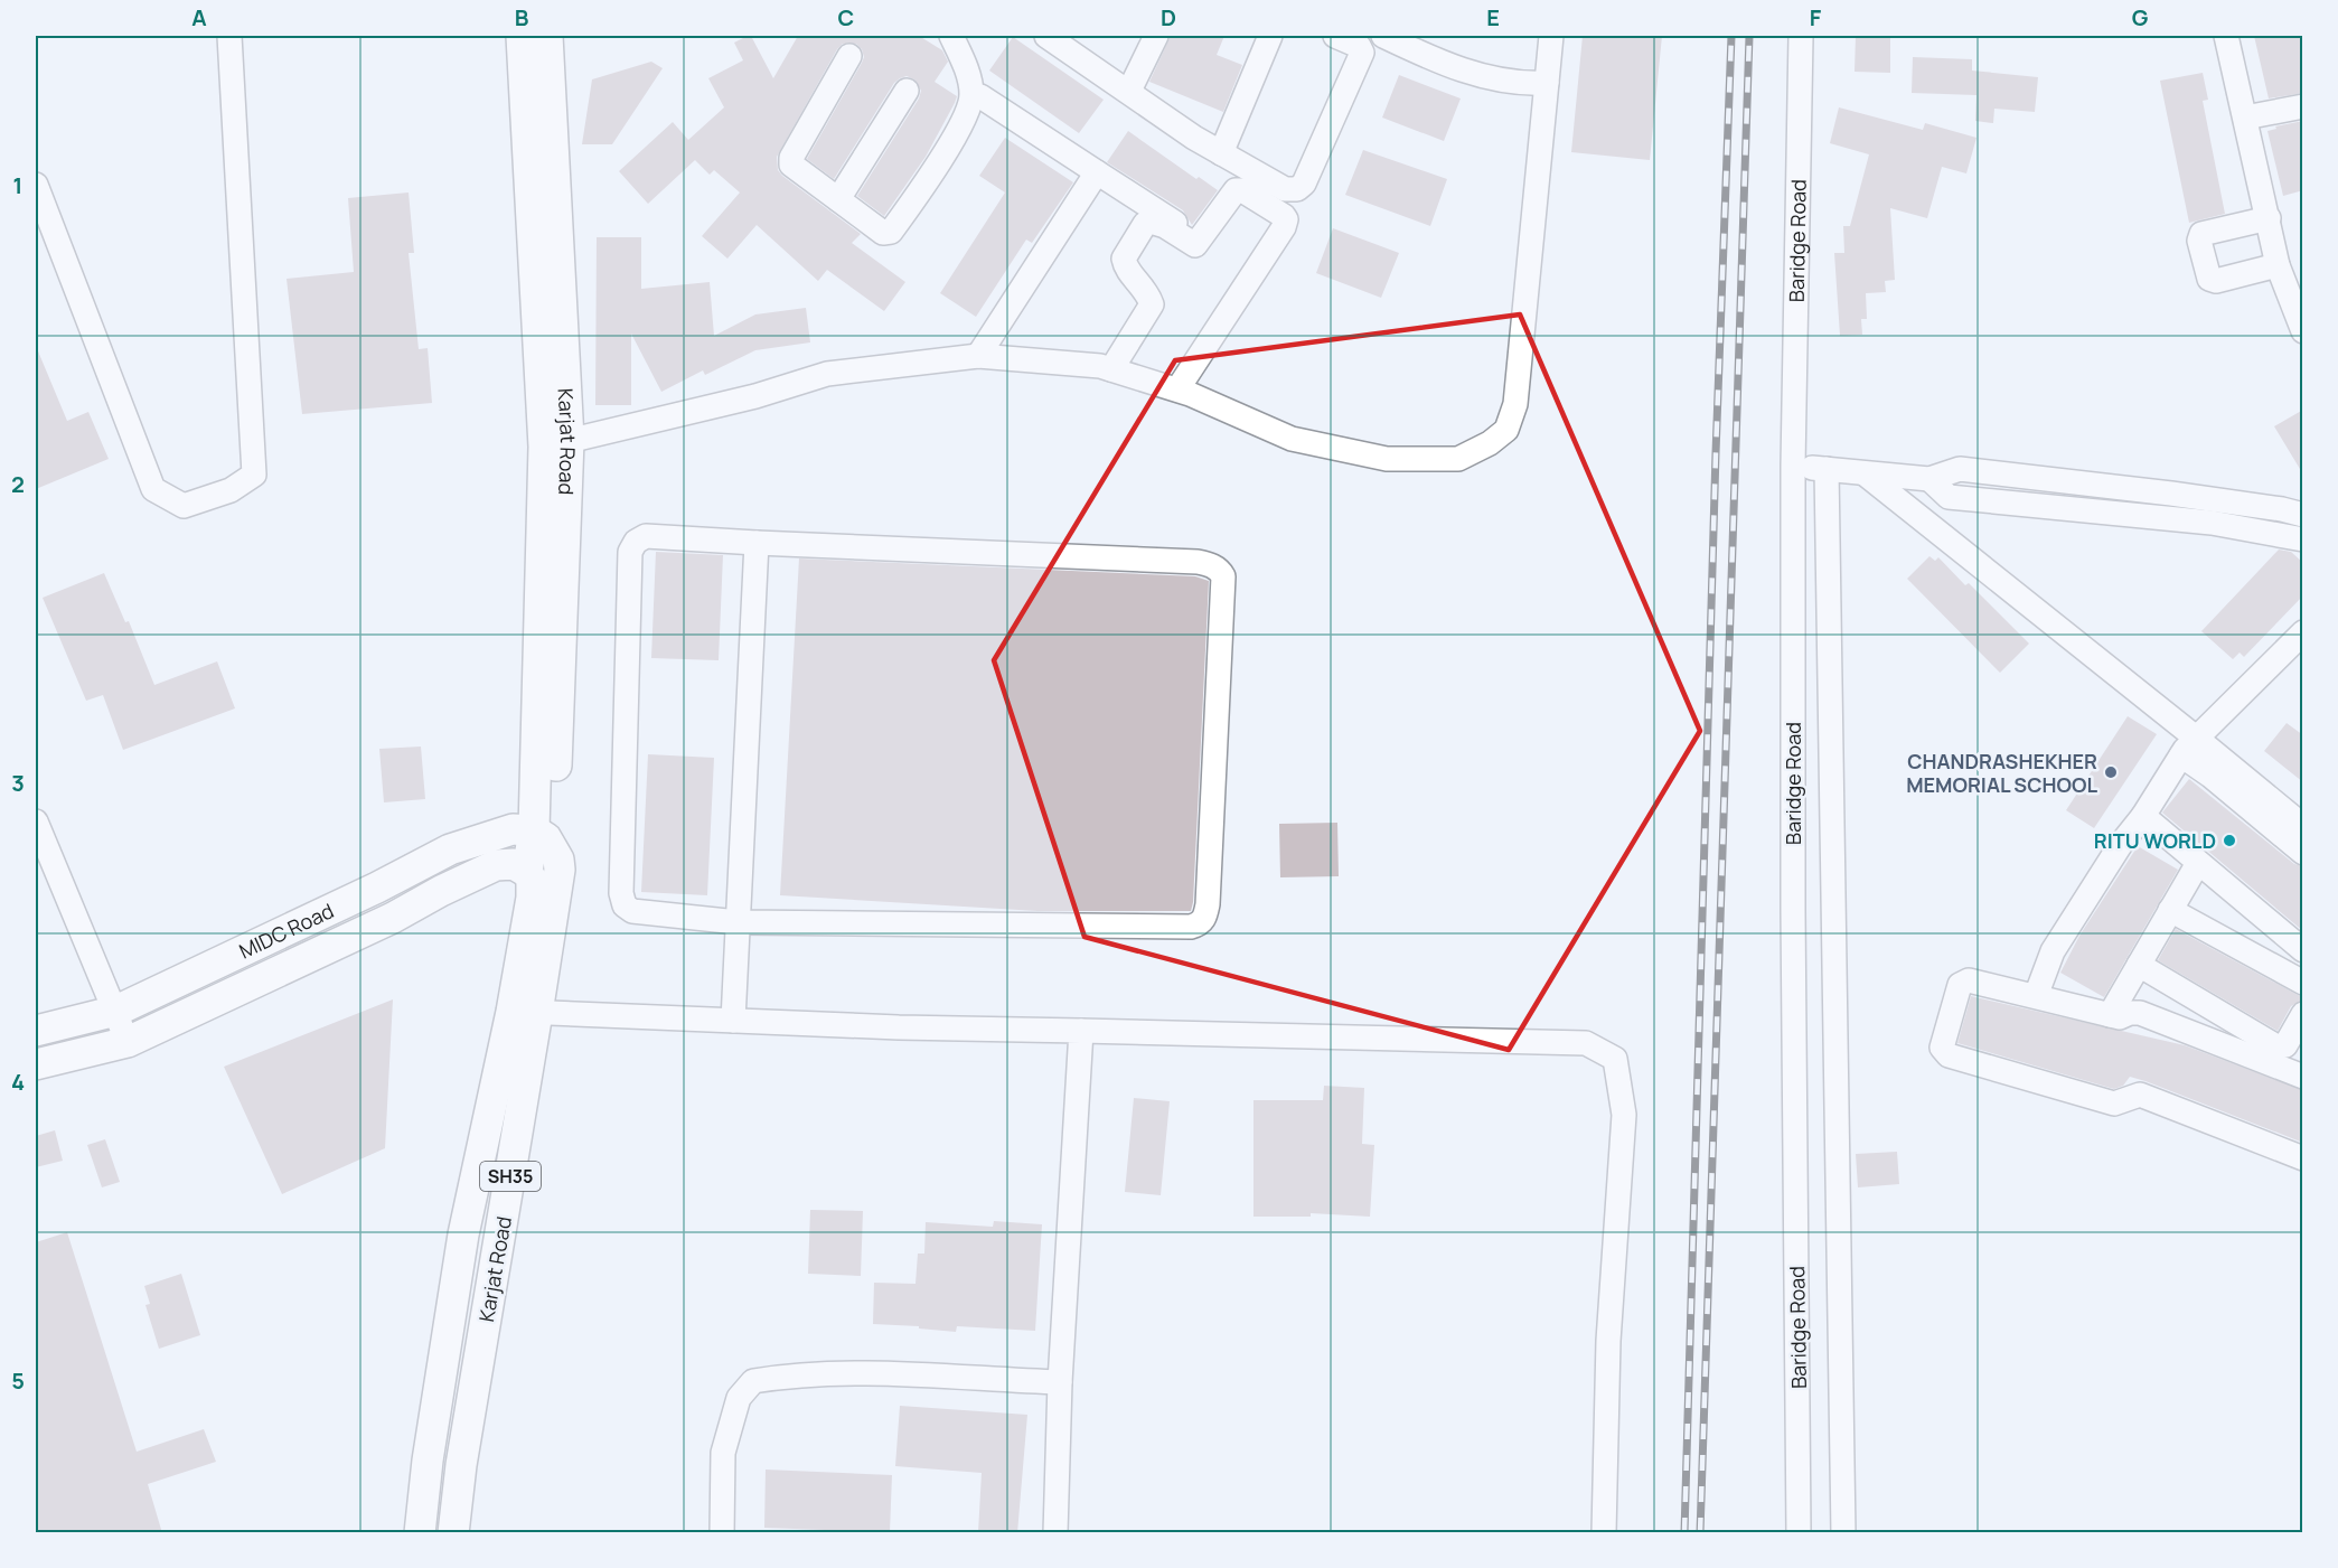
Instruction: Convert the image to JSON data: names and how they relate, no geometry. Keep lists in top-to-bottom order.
{
  "streets": {
    "main road": ["Karjat Road", "MIDC Road", "SH35"],
    "street": ["Baridge Road"]
  },
  "crossings": [
    ["Karjat Road", "MIDC Road"]
  ],
  "places": ["CHANDRASHEKHER MEMORIAL SCHOOL", "RITU WORLD"],
  "grid": {
    "columns": [
      "A",
      "B",
      "C",
      "D",
      "E",
      "F",
      "G"
    ],
    "rows": [
      "1",
      "2",
      "3",
      "4",
      "5"
    ]
  }
}
